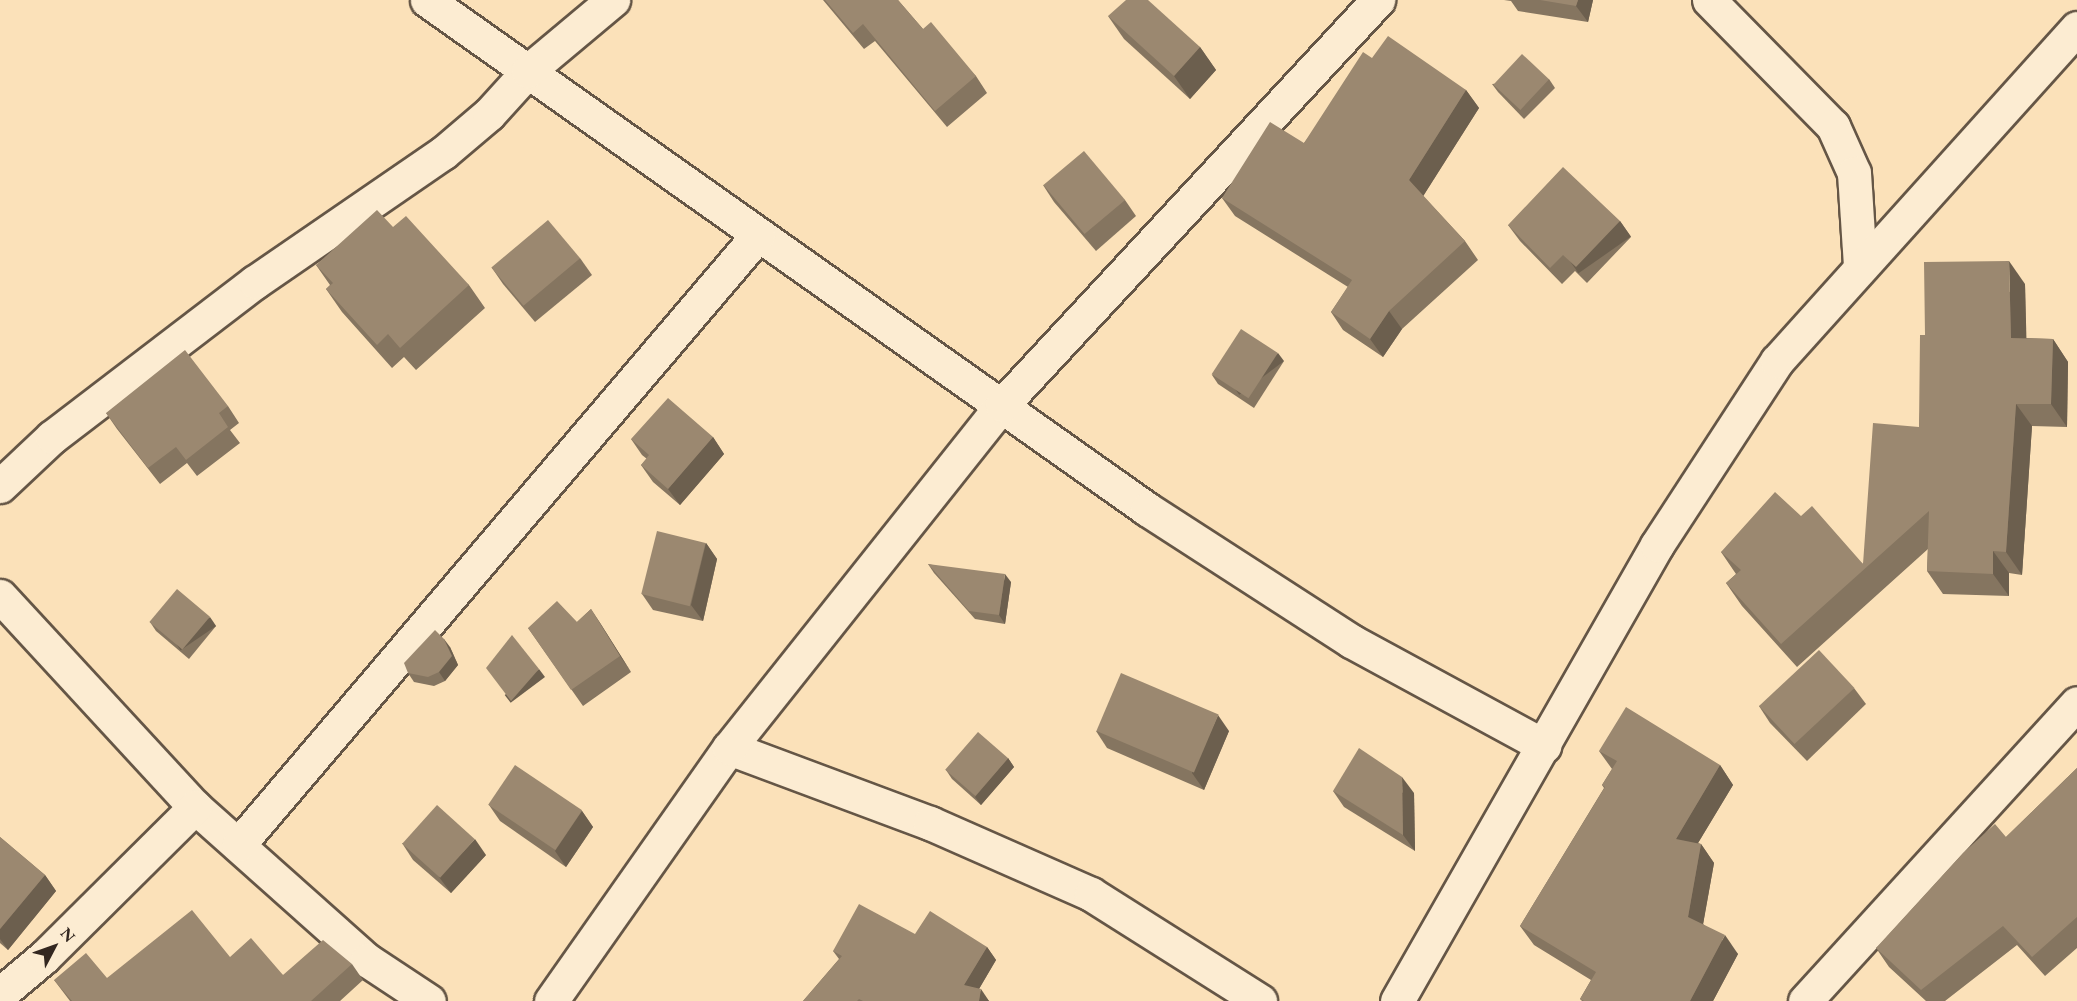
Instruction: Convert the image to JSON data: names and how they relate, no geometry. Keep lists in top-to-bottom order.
{
  "north": "top right"
}
